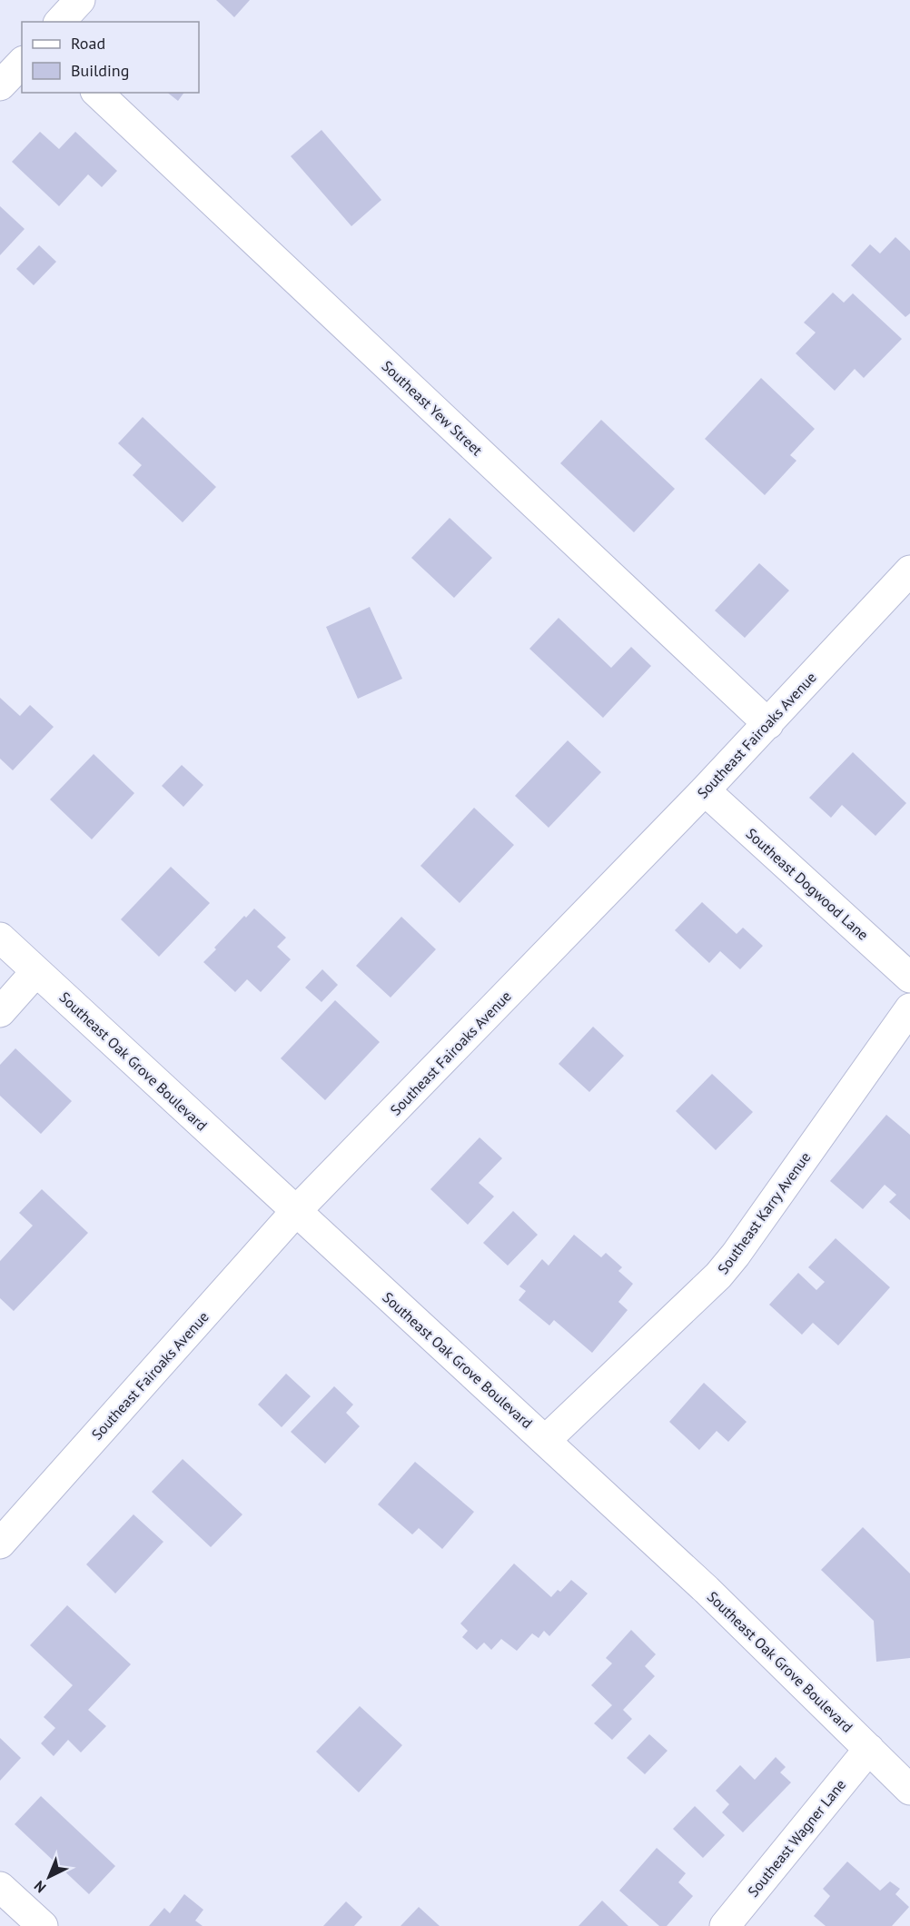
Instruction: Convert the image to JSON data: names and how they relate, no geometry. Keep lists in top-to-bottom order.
{
  "streets": {
    "street": [
      "Southeast Yew Street",
      "Southeast Fairoaks Avenue",
      "Southeast Dogwood Lane",
      "Southeast Oak Grove Boulevard",
      "Southeast Karry Avenue",
      "Southeast Wagner Lane"
    ]
  },
  "crossings": [
    ["Southeast Yew Street", "Southeast Fairoaks Avenue"],
    ["Southeast Fairoaks Avenue", "Southeast Dogwood Lane"],
    ["Southeast Fairoaks Avenue", "Southeast Oak Grove Boulevard"],
    ["Southeast Oak Grove Boulevard", "Southeast Karry Avenue"],
    ["Southeast Oak Grove Boulevard", "Southeast Wagner Lane"]
  ],
  "legend": ["Road", "Building"],
  "north": "bottom left"
}
